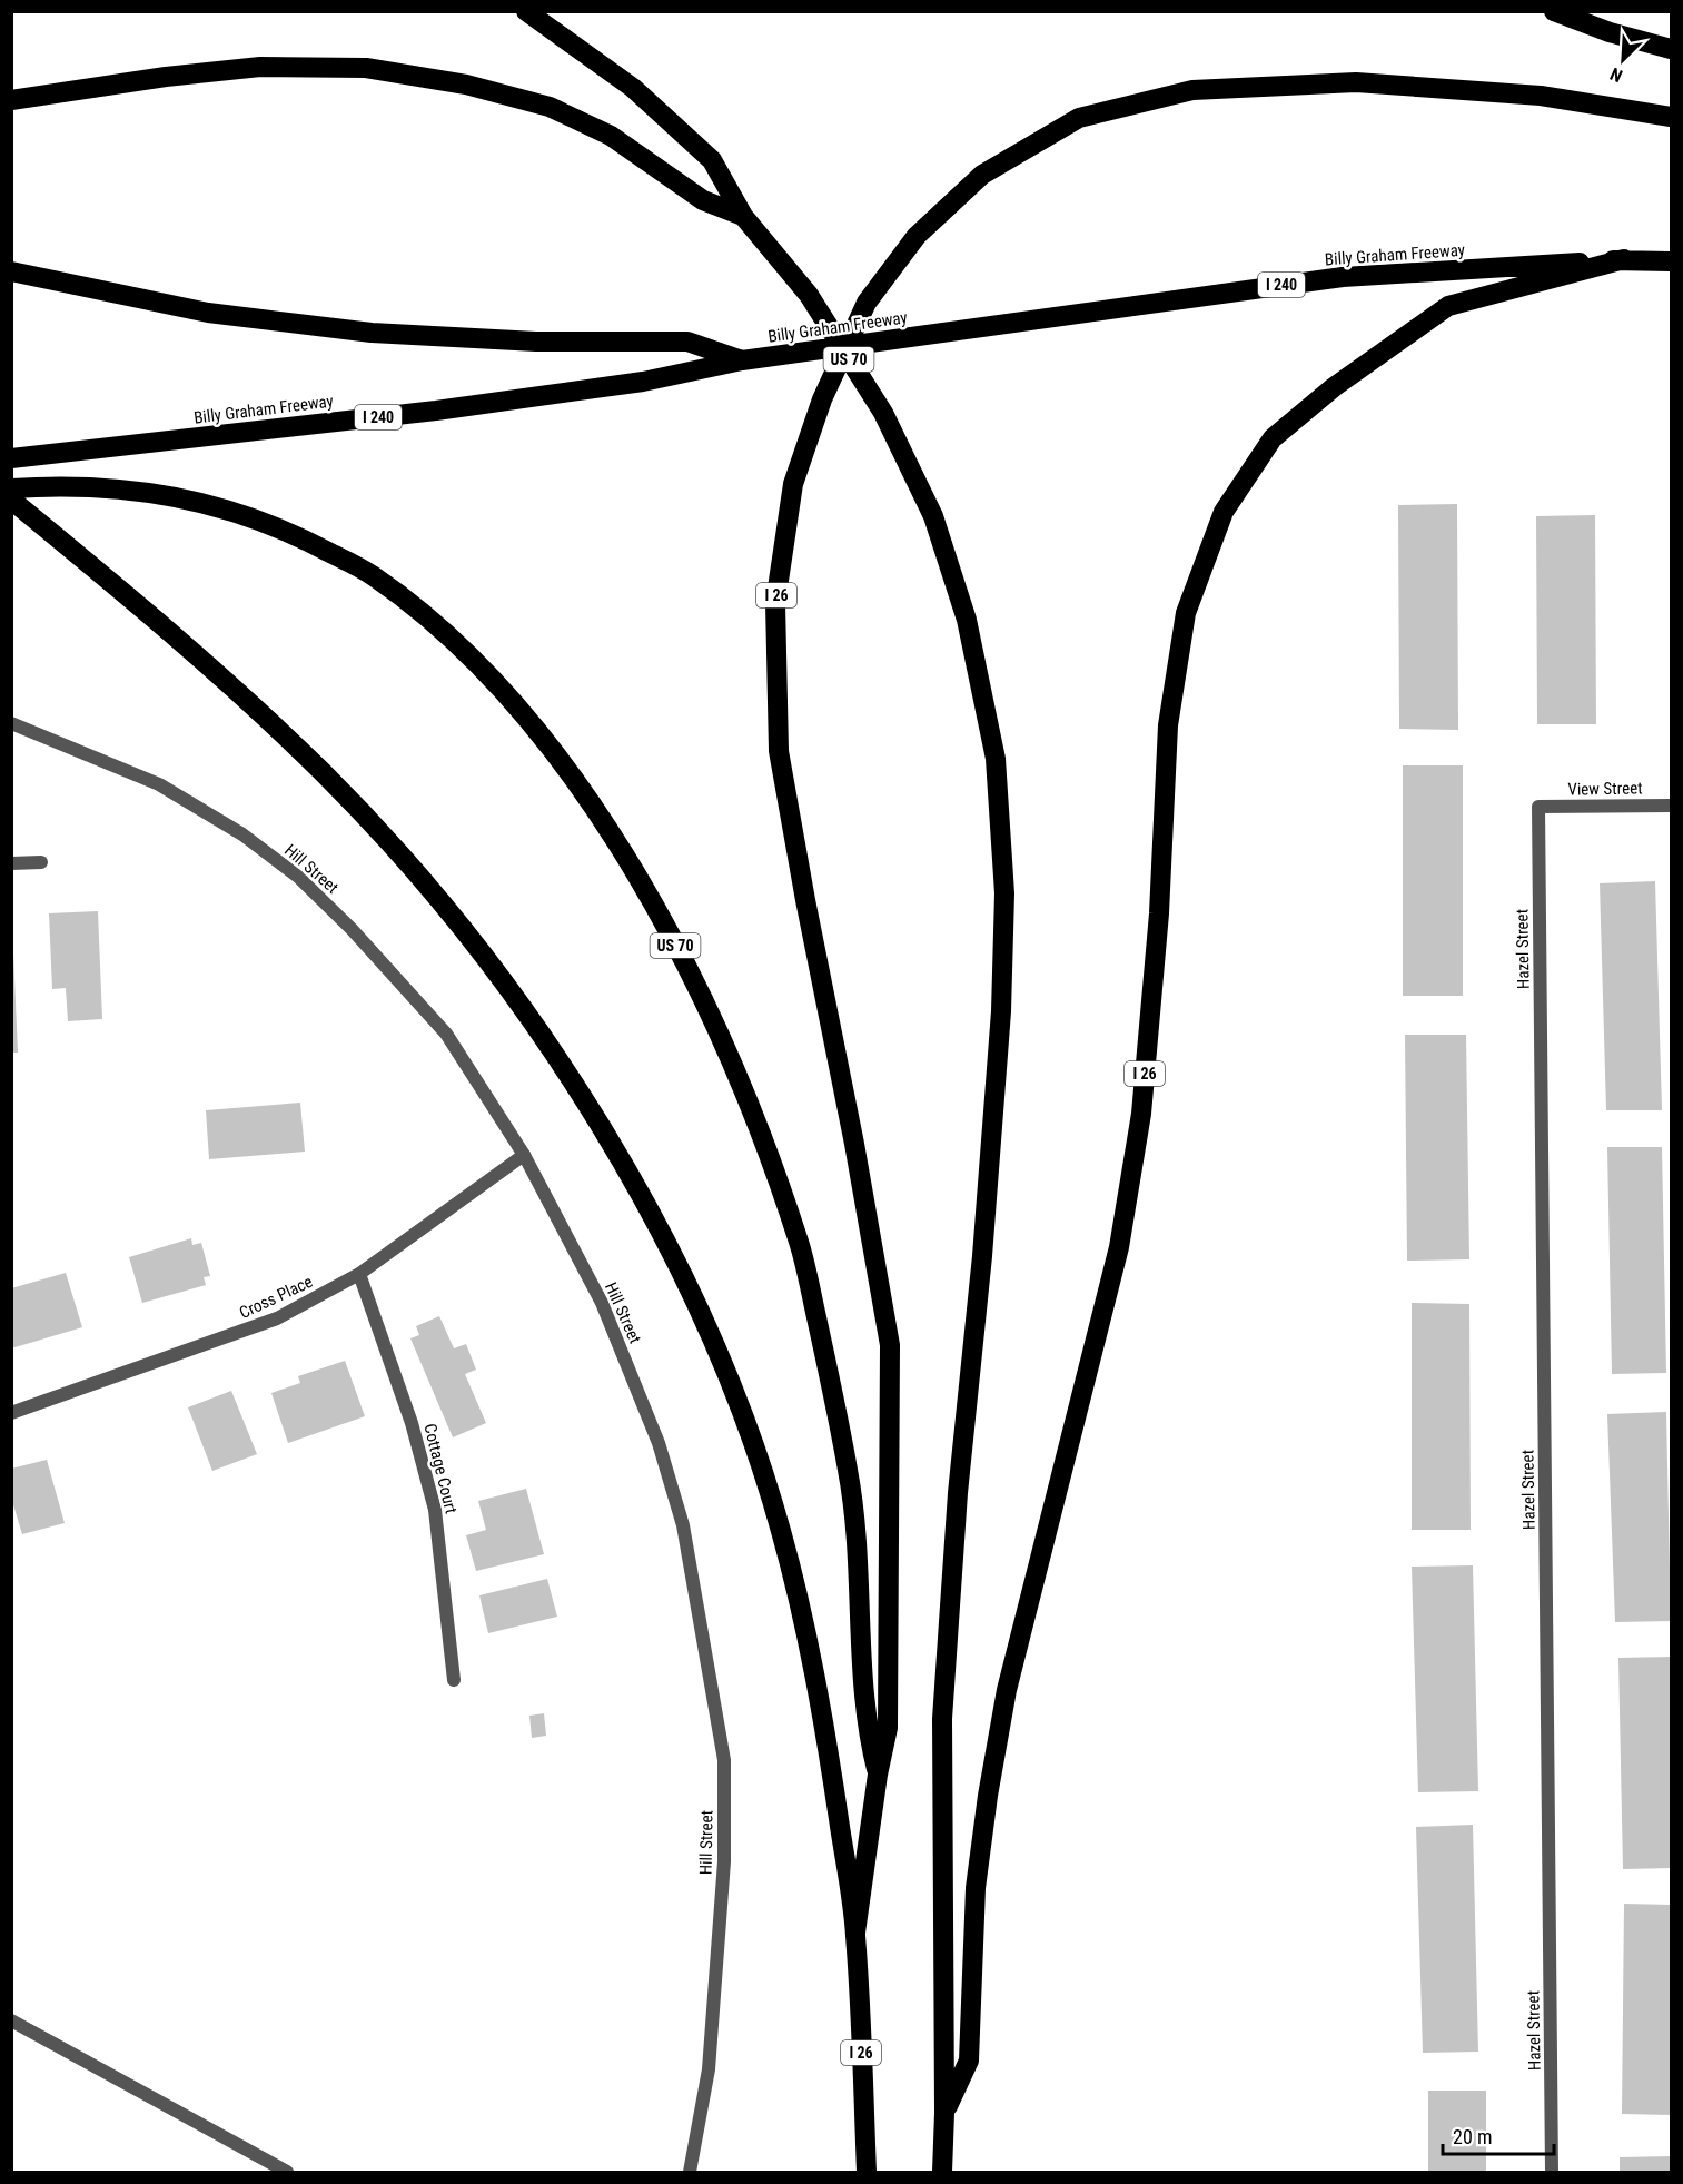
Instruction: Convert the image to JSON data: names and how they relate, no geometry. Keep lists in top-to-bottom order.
{
  "streets": {
    "highway": [
      "Billy Graham Freeway",
      "I 240",
      "US 70",
      "I 26"
    ],
    "street": [
      "View Street",
      "Hill Street",
      "Hazel Street",
      "Cross Place",
      "Cottage Court"
    ]
  },
  "crossings": [
    ["Billy Graham Freeway", "I 26"],
    ["US 70", "I 26"],
    ["View Street", "Hazel Street"],
    ["Hill Street", "Cross Place"],
    ["Cross Place", "Cottage Court"]
  ],
  "scale_bar": "20 m",
  "north": "bottom left"
}
